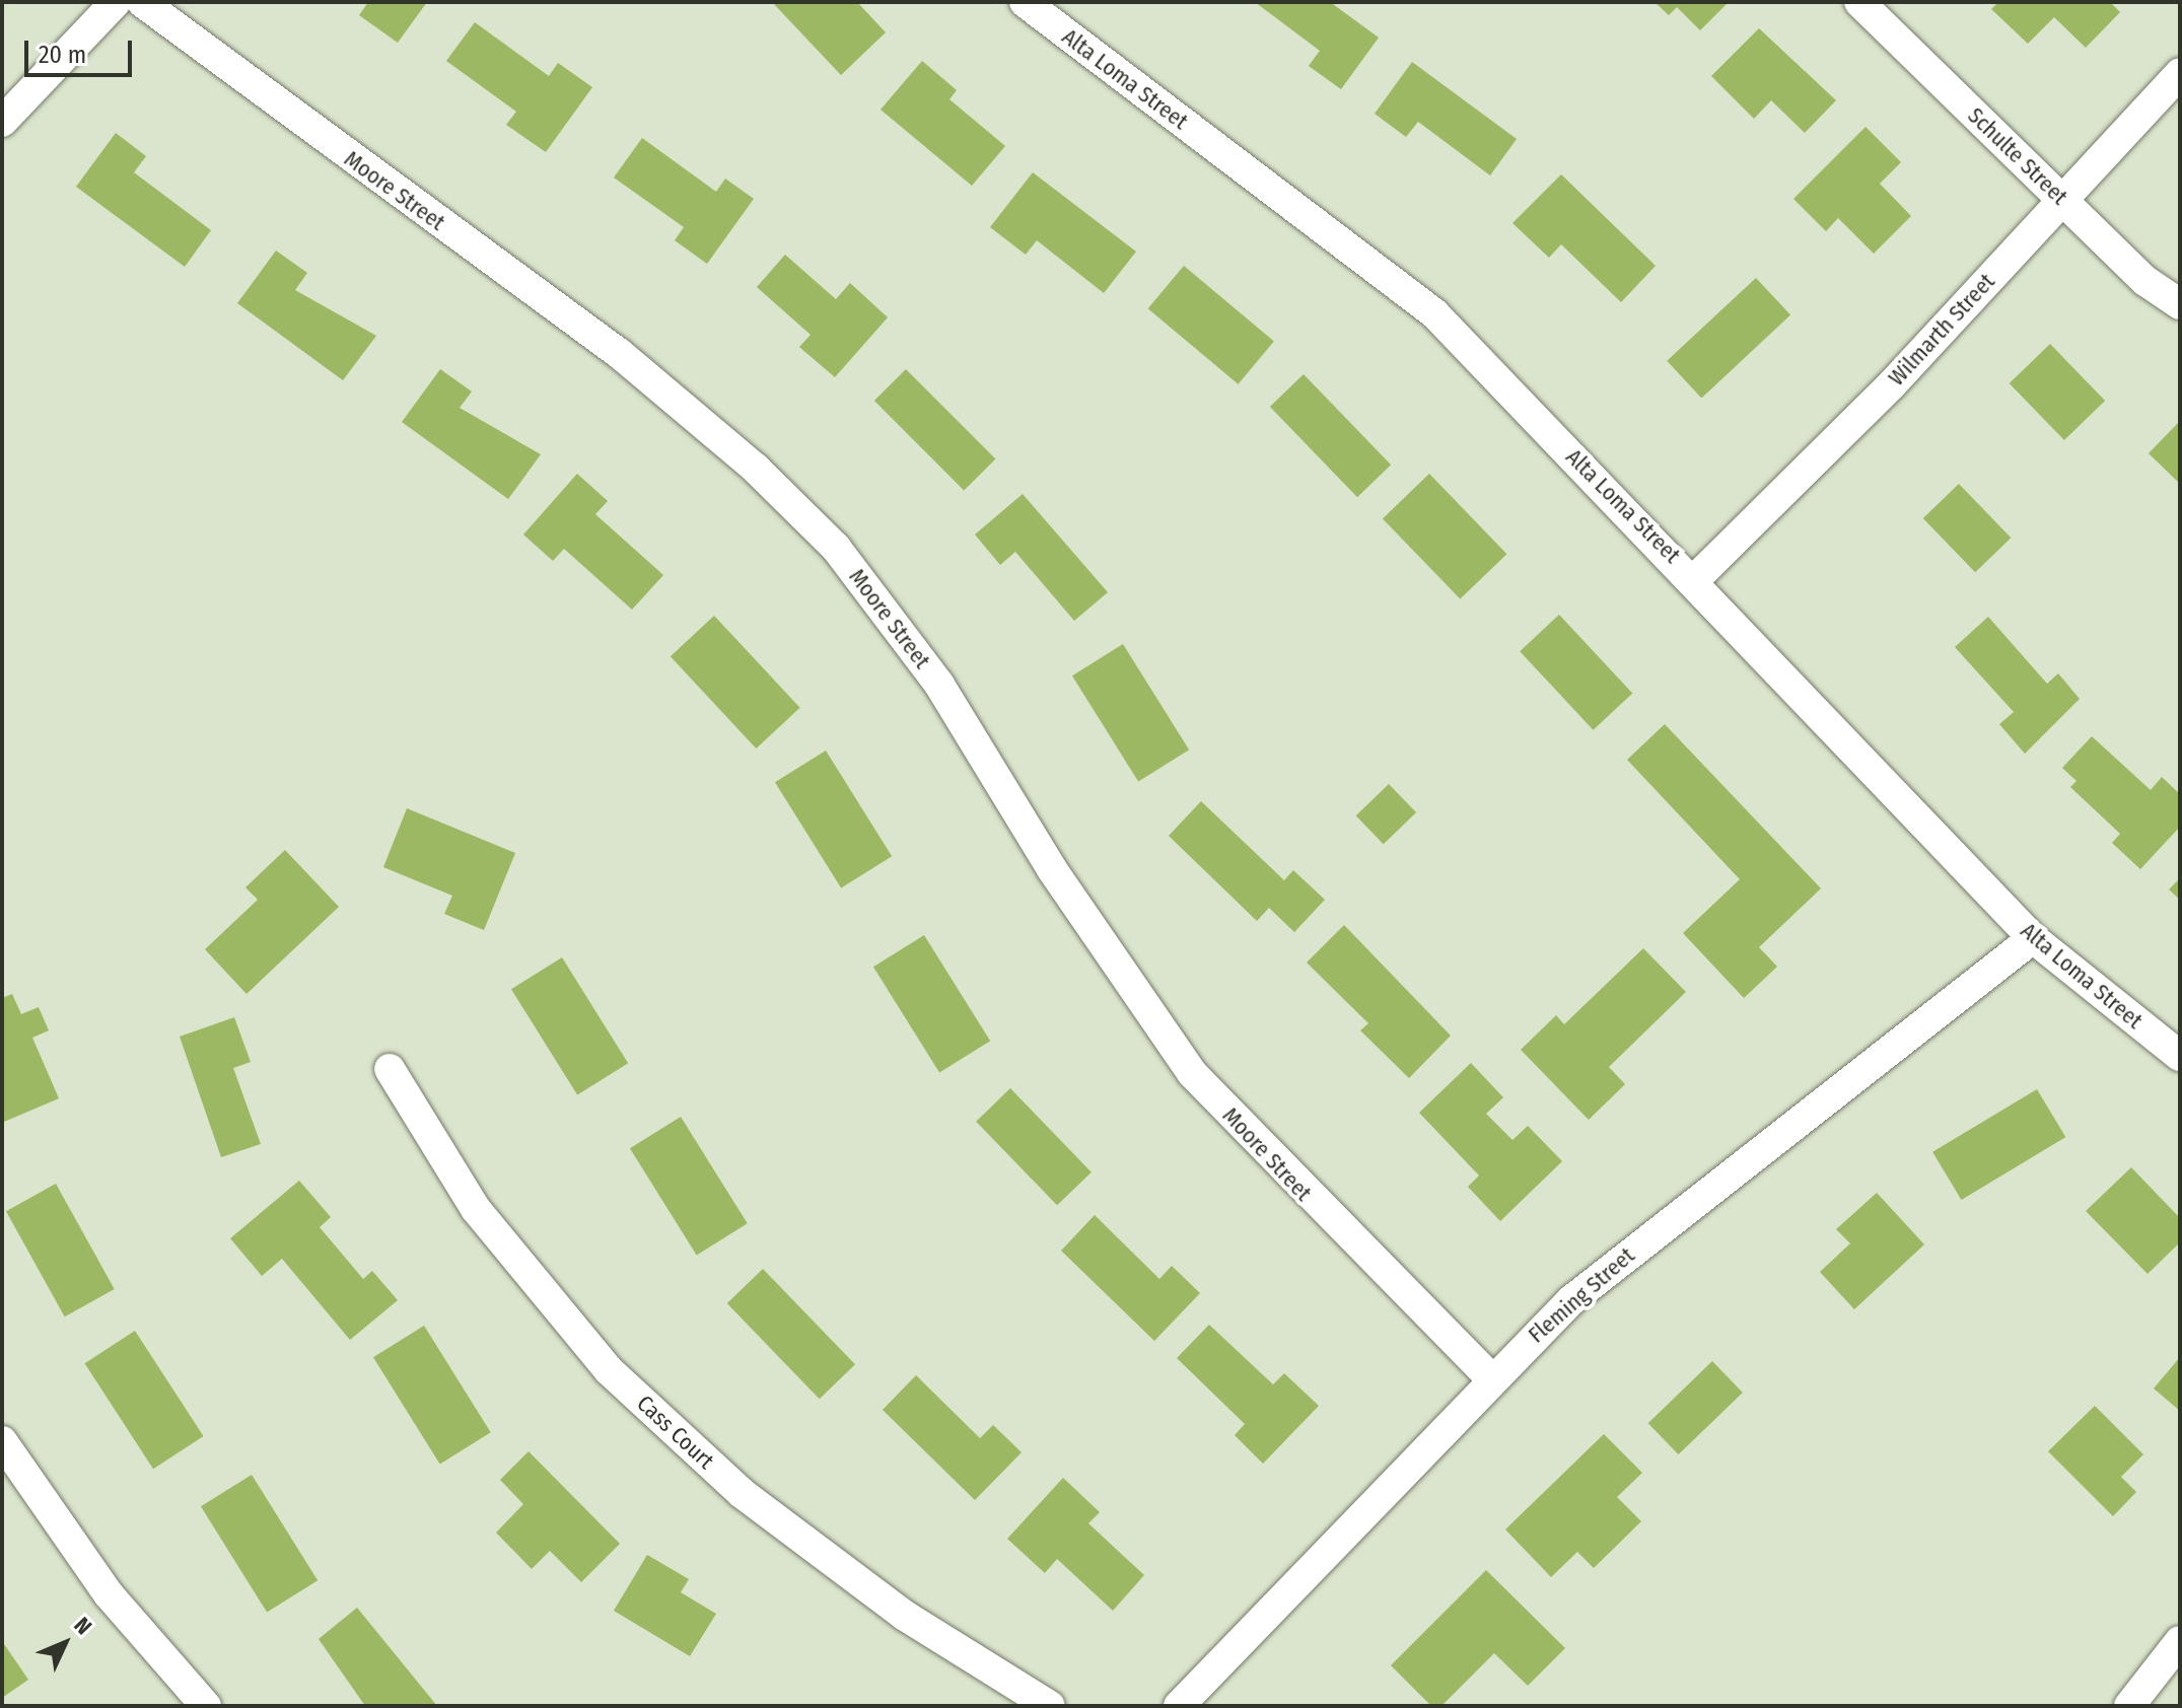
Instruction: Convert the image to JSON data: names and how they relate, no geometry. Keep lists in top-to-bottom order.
{
  "streets": {
    "street": [
      "Alta Loma Street",
      "Schulte Street",
      "Moore Street",
      "Wilmarth Street",
      "Fleming Street",
      "Cass Court"
    ]
  },
  "crossings": [
    ["Alta Loma Street", "Wilmarth Street"],
    ["Alta Loma Street", "Fleming Street"],
    ["Schulte Street", "Wilmarth Street"],
    ["Moore Street", "Fleming Street"]
  ],
  "scale_bar": "20 m",
  "north": "top right"
}
